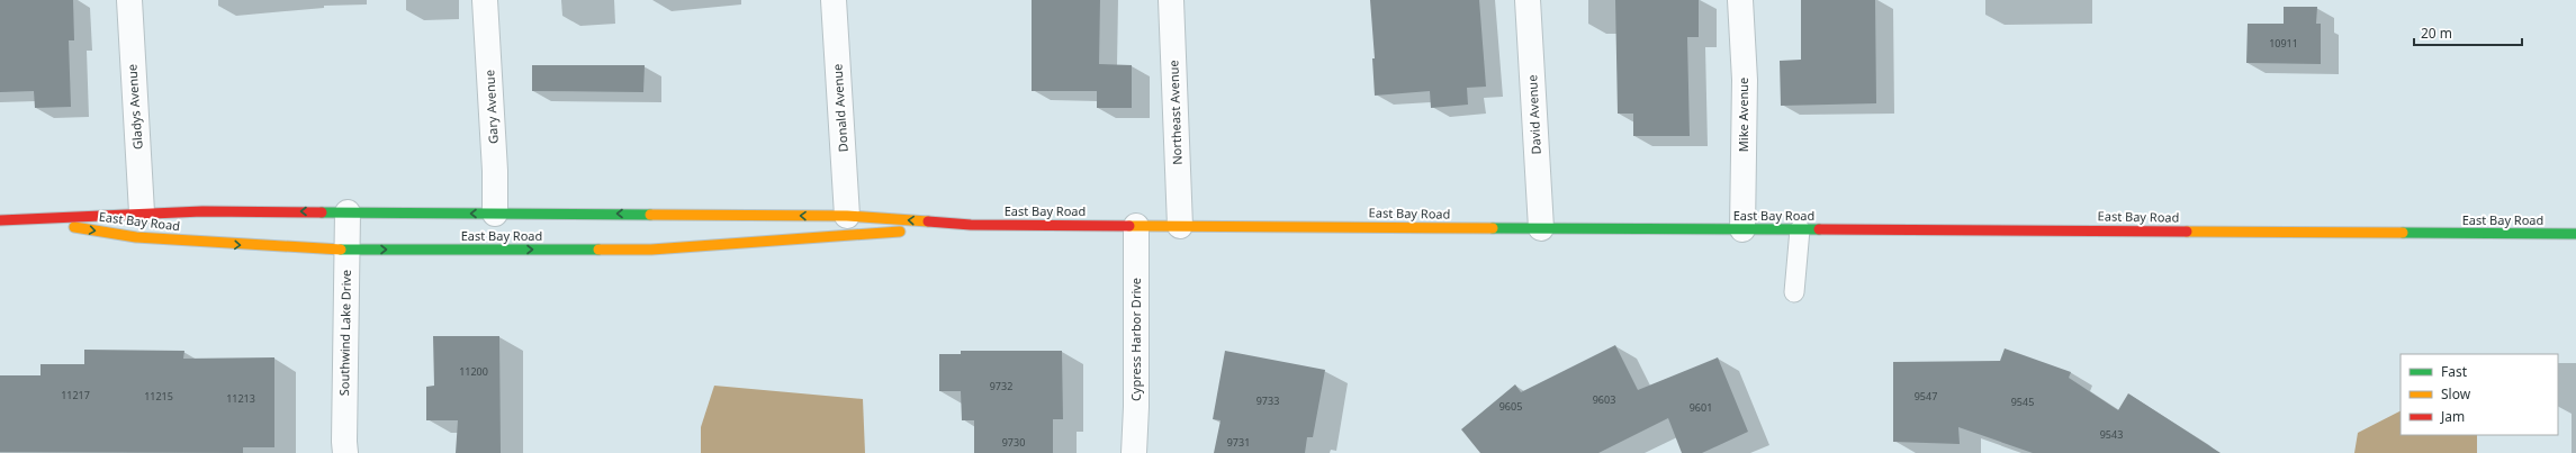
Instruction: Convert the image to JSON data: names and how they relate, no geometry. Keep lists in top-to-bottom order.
{
  "streets": {
    "street": [
      "Gladys Avenue",
      "Gary Avenue",
      "Donald Avenue",
      "Northeast Avenue",
      "David Avenue",
      "Mike Avenue",
      "East Bay Road",
      "Southwind Lake Drive",
      "Cypress Harbor Drive"
    ]
  },
  "crossings": [
    ["Gladys Avenue", "East Bay Road"],
    ["Gary Avenue", "East Bay Road"],
    ["Donald Avenue", "East Bay Road"],
    ["Northeast Avenue", "East Bay Road"],
    ["David Avenue", "East Bay Road"],
    ["Mike Avenue", "East Bay Road"],
    ["East Bay Road", "Southwind Lake Drive"],
    ["East Bay Road", "Cypress Harbor Drive"]
  ],
  "house_numbers": [
    "10911",
    "11200",
    "9732",
    "11217",
    "11215",
    "9547",
    "11213",
    "9603",
    "9733",
    "9545",
    "9605",
    "9601",
    "9543",
    "9730",
    "9731"
  ],
  "legend": ["Fast", "Slow", "Jam"],
  "scale_bar": "20 m"
}
